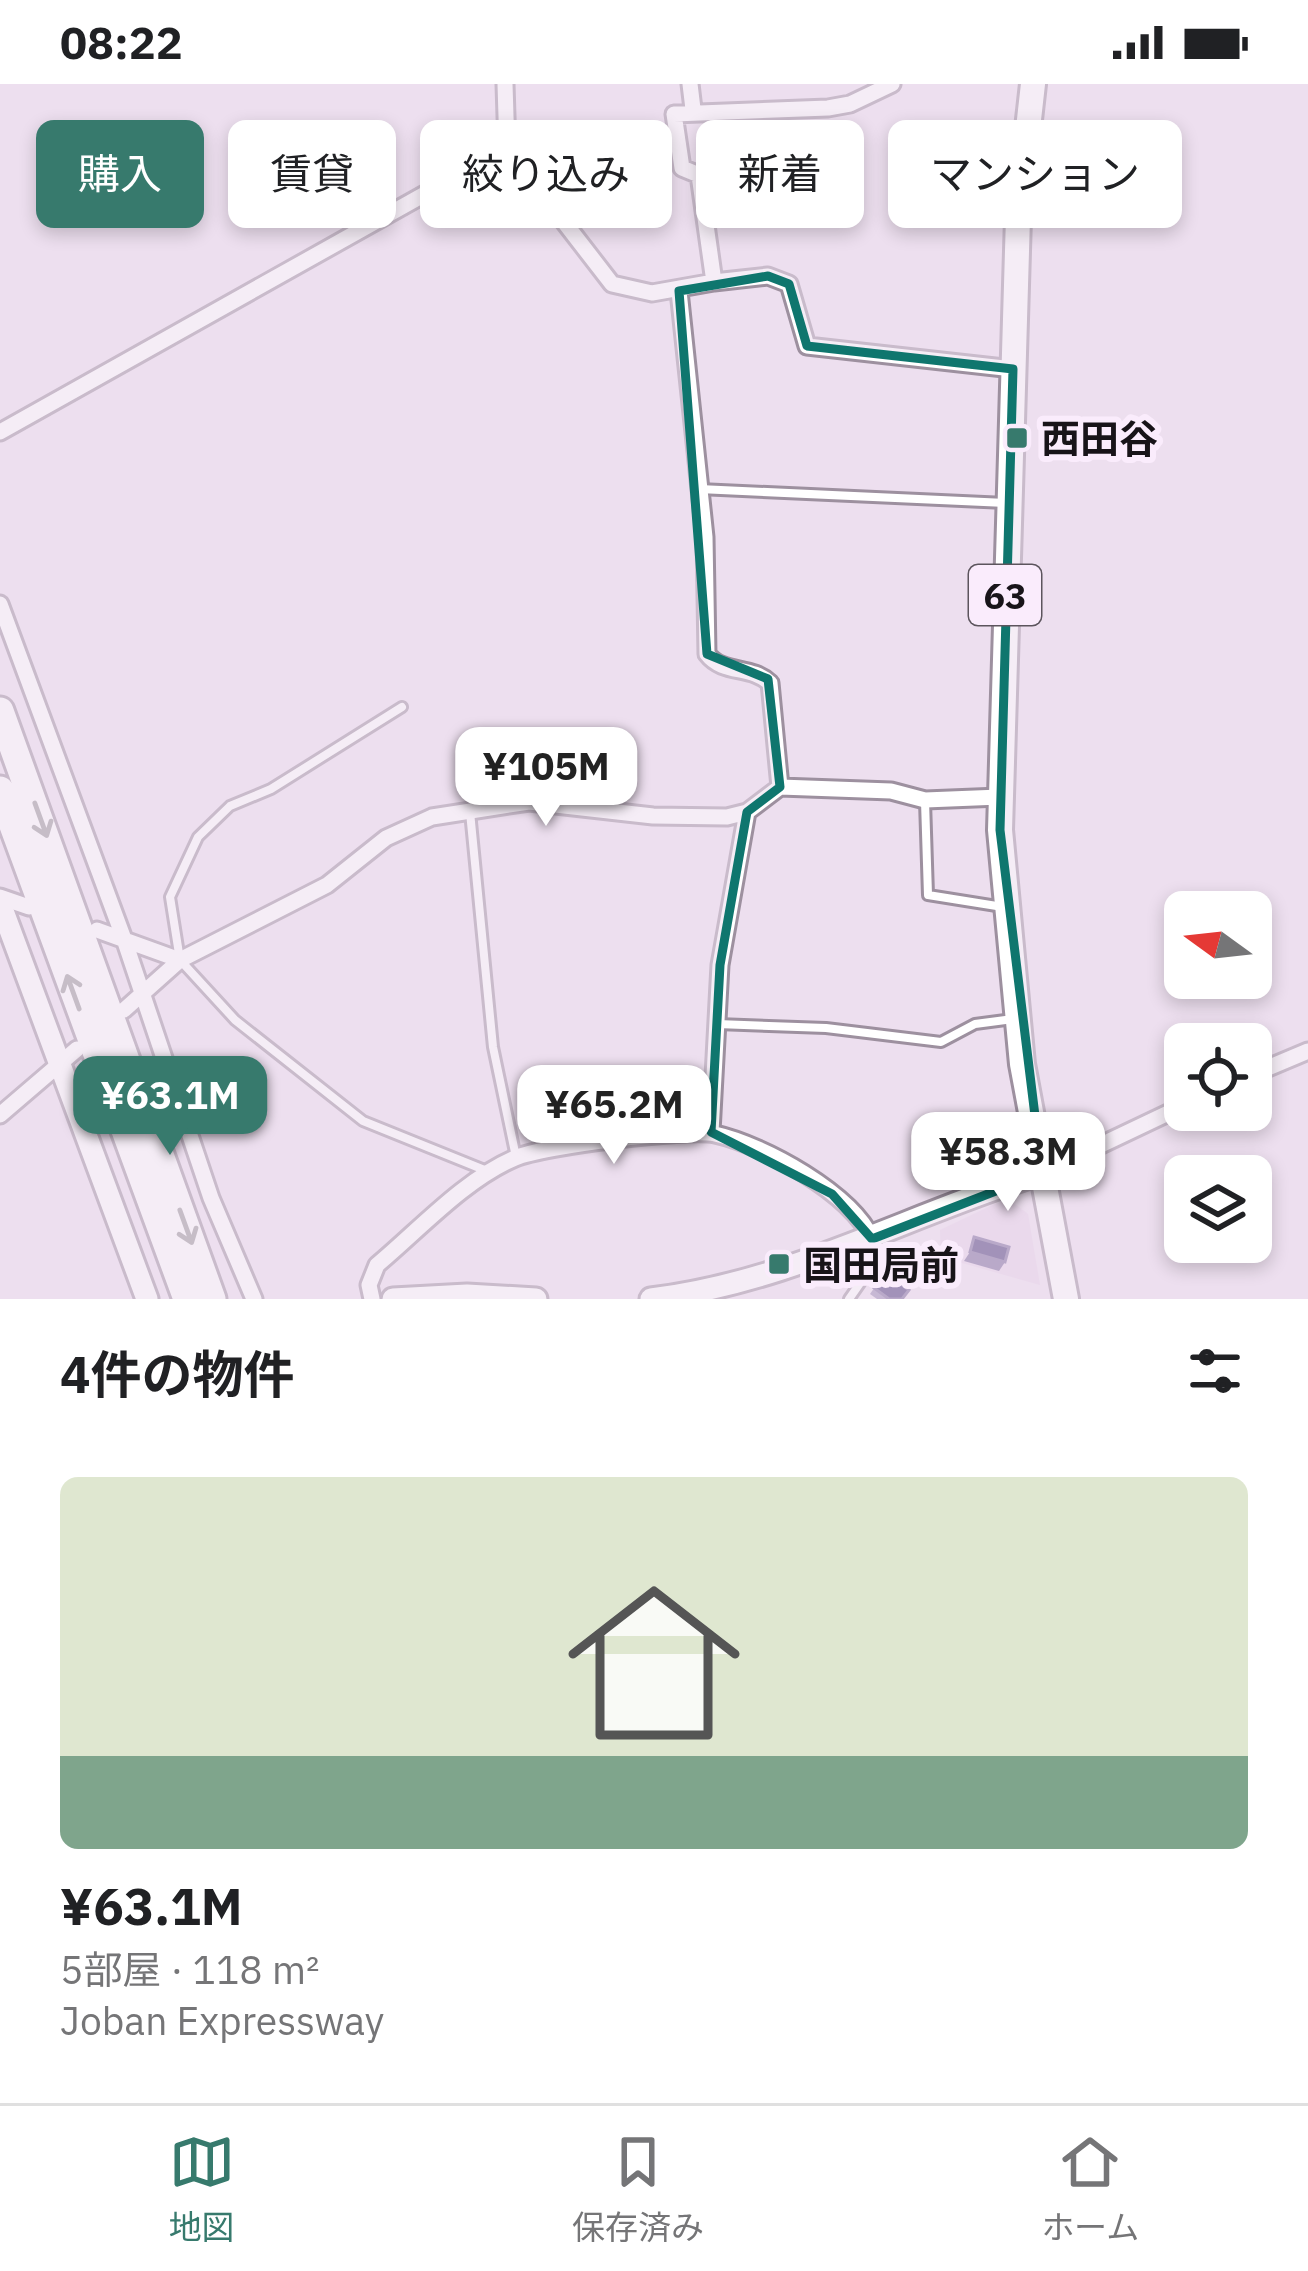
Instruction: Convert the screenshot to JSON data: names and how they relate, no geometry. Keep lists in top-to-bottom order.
{
  "streets": {
    "main road": ["63"]
  },
  "places": {
    "transit": ["西田谷", "国田局前"]
  },
  "north": "left",
  "page": {
    "status": "08:22",
    "chip": [
      "購入",
      "賃貸",
      "絞り込み",
      "新着",
      "マンション"
    ],
    "price": [
      "¥105M",
      "¥63.1M",
      "¥65.2M",
      "¥58.3M"
    ],
    "heading": "4件の物件",
    "list": [
      {
        "name": "¥63.1M",
        "note": "5部屋 · 118 m² · Joban Expressway"
      }
    ],
    "tabs": ["地図", "保存済み", "ホーム"]
  }
}
